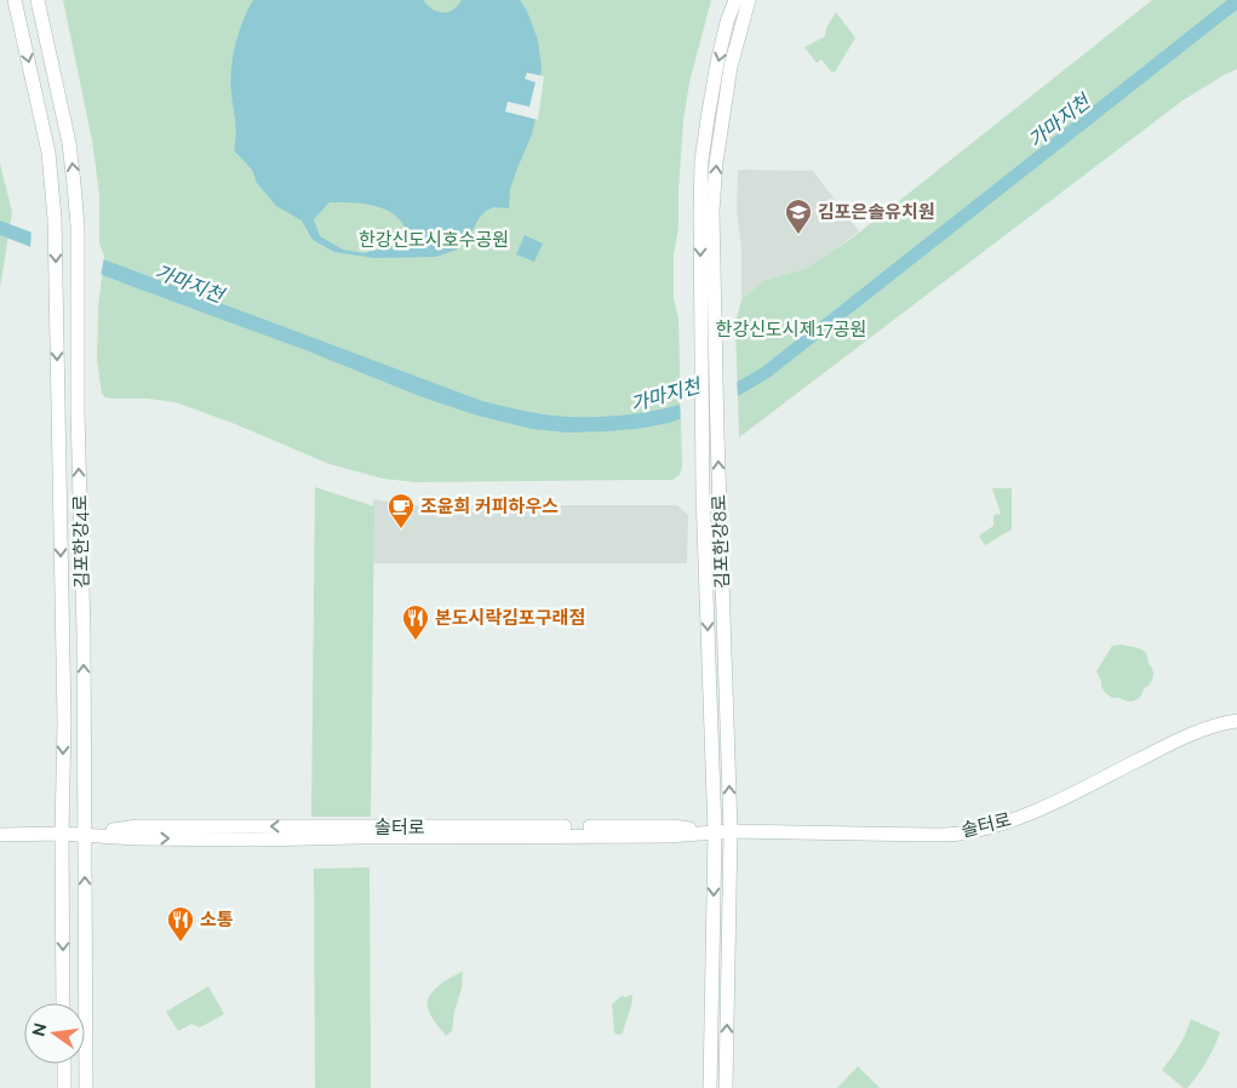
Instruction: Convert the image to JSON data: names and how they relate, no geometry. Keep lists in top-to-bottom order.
{
  "streets": {
    "street": ["김포한강4로", "김포한강8로", "솔터로"]
  },
  "crossings": [
    ["김포한강4로", "솔터로"],
    ["김포한강8로", "솔터로"]
  ],
  "water": ["가마지천"],
  "parks": ["한강신도시호수공원", "한강신도시제17공원"],
  "places": {
    "school or university": ["김포은솔유치원"],
    "cafe": ["조윤희 커피하우스"],
    "restaurant": ["본도시락김포구래점", "소통"]
  },
  "north": "left"
}
